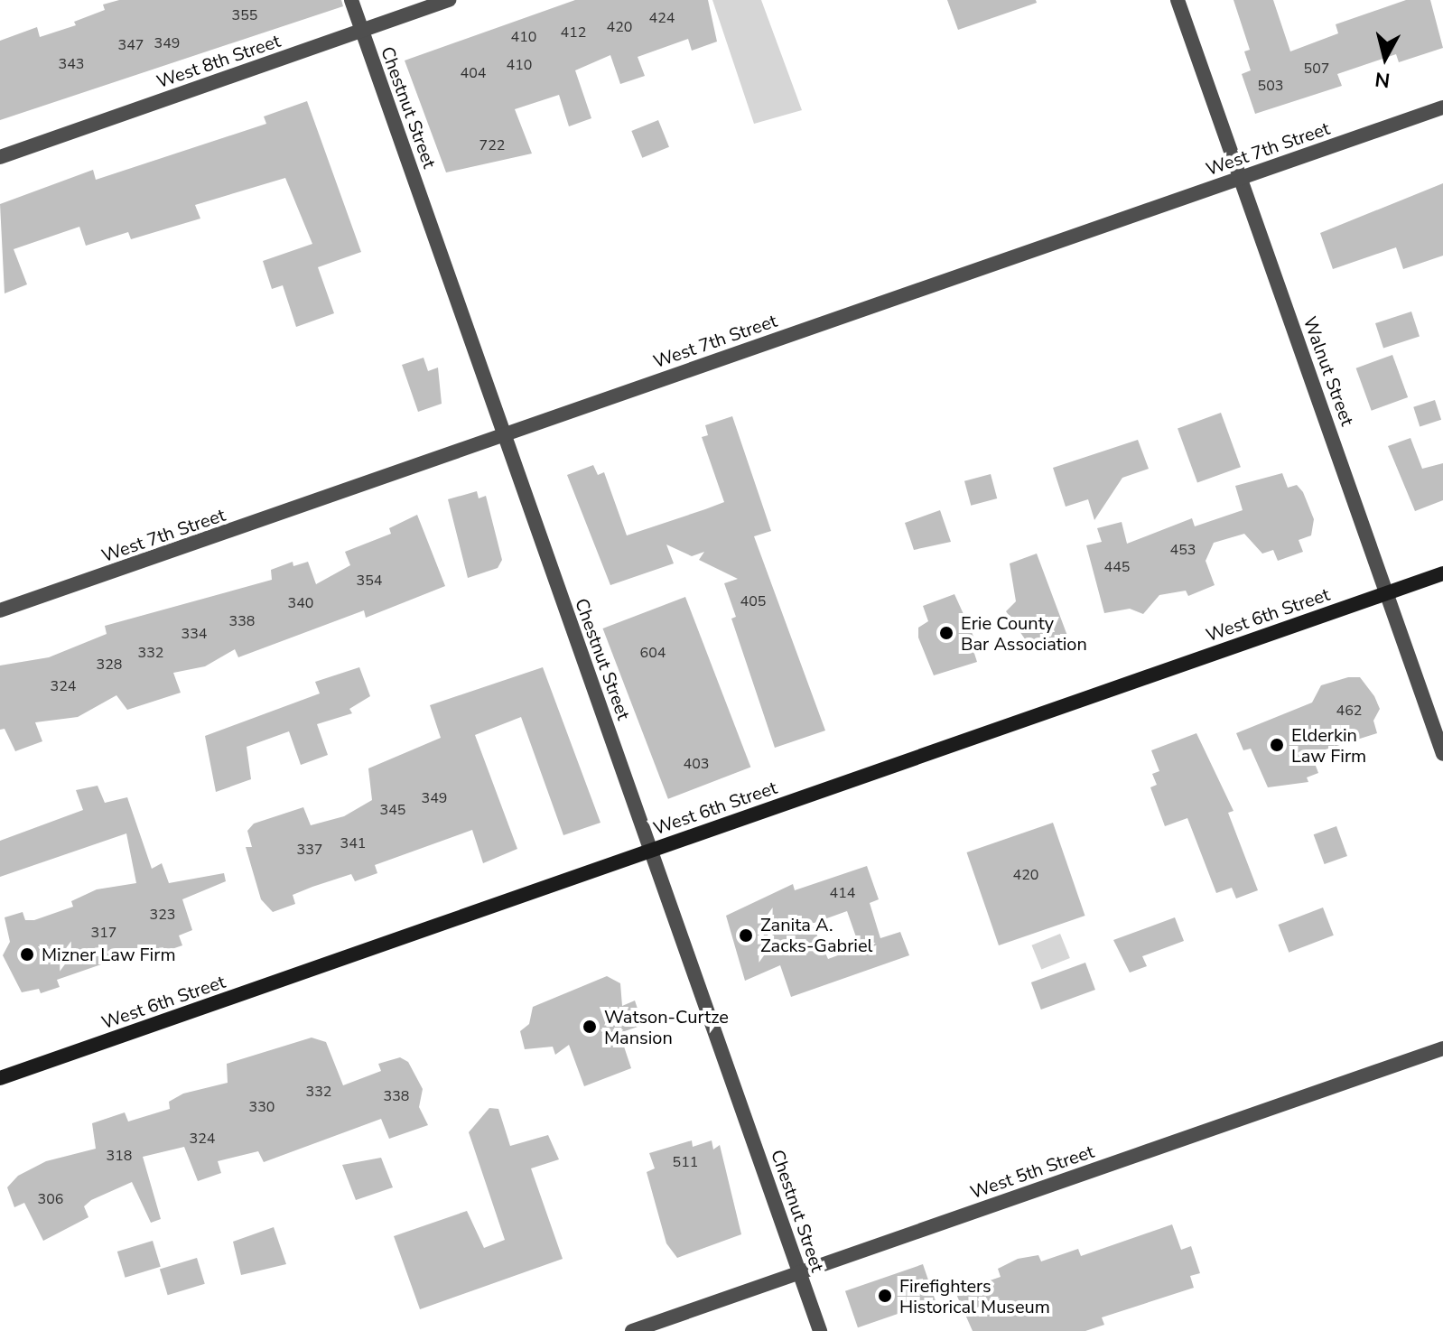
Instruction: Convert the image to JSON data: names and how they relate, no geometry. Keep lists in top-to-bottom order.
{
  "streets": {
    "main road": ["West 6th Street"],
    "street": [
      "West 8th Street",
      "Chestnut Street",
      "West 7th Street",
      "Walnut Street",
      "West 5th Street"
    ]
  },
  "crossings": [
    ["West 8th Street", "Chestnut Street"],
    ["Chestnut Street", "West 7th Street"],
    ["Chestnut Street", "West 6th Street"],
    ["Chestnut Street", "West 5th Street"],
    ["West 7th Street", "Walnut Street"],
    ["Walnut Street", "West 6th Street"]
  ],
  "places": [
    "Erie County Bar Association",
    "Elderkin Law Firm",
    "Zanita A. Zacks-Gabriel",
    "Mizner Law Firm",
    "Watson-Curtze Mansion",
    "Firefighters Historical Museum"
  ],
  "house_numbers": [
    "355",
    "424",
    "420",
    "412",
    "410",
    "349",
    "347",
    "343",
    "410",
    "507",
    "404",
    "503",
    "722",
    "453",
    "445",
    "354",
    "405",
    "340",
    "338",
    "334",
    "332",
    "604",
    "328",
    "324",
    "462",
    "403",
    "349",
    "345",
    "341",
    "337",
    "420",
    "414",
    "323",
    "317",
    "332",
    "338",
    "330",
    "324",
    "318",
    "511",
    "306"
  ],
  "north": "bottom"
}
